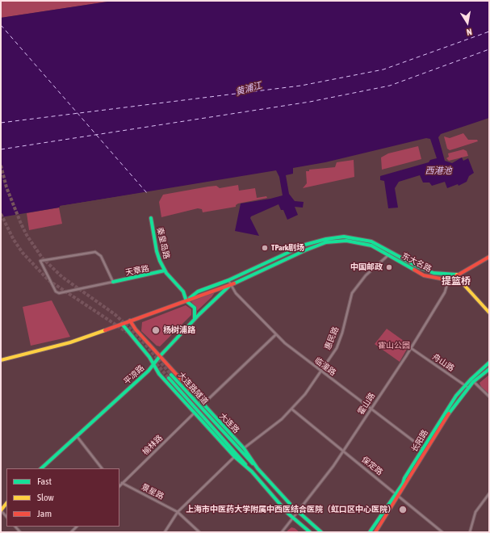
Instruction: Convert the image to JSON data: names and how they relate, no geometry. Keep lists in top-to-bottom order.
{
  "streets": {
    "main road": [
      "秦皇岛路",
      "东大名路",
      "天章路",
      "平凉路",
      "大连路隧道",
      "大连路",
      "长阳路"
    ],
    "street": [
      "惠民路",
      "舟山路",
      "临潼路",
      "霍山路",
      "榆林路",
      "保定路",
      "景星路"
    ]
  },
  "crossings": [
    ["秦皇岛路", "天章路"],
    ["秦皇岛路", "平凉路"],
    ["东大名路", "惠民路"],
    ["东大名路", "霍山路"],
    ["惠民路", "临潼路"],
    ["惠民路", "大连路"],
    ["惠民路", "保定路"],
    ["舟山路", "霍山路"],
    ["舟山路", "长阳路"],
    ["临潼路", "平凉路"],
    ["临潼路", "霍山路"],
    ["临潼路", "长阳路"],
    ["平凉路", "大连路"],
    ["大连路隧道", "大连路"],
    ["霍山路", "大连路"],
    ["霍山路", "保定路"],
    ["长阳路", "保定路"],
    ["榆林路", "景星路"]
  ],
  "districts": ["提篮桥"],
  "water": ["黄浦江", "西港池"],
  "parks": ["霍山公园"],
  "places": [
    "TPark剧场",
    "中国邮政",
    "杨树浦路",
    "上海市中医药大学附属中西医结合医院（虹口区中心医院）"
  ],
  "legend": ["Fast", "Slow", "Jam"],
  "north": "bottom"
}
